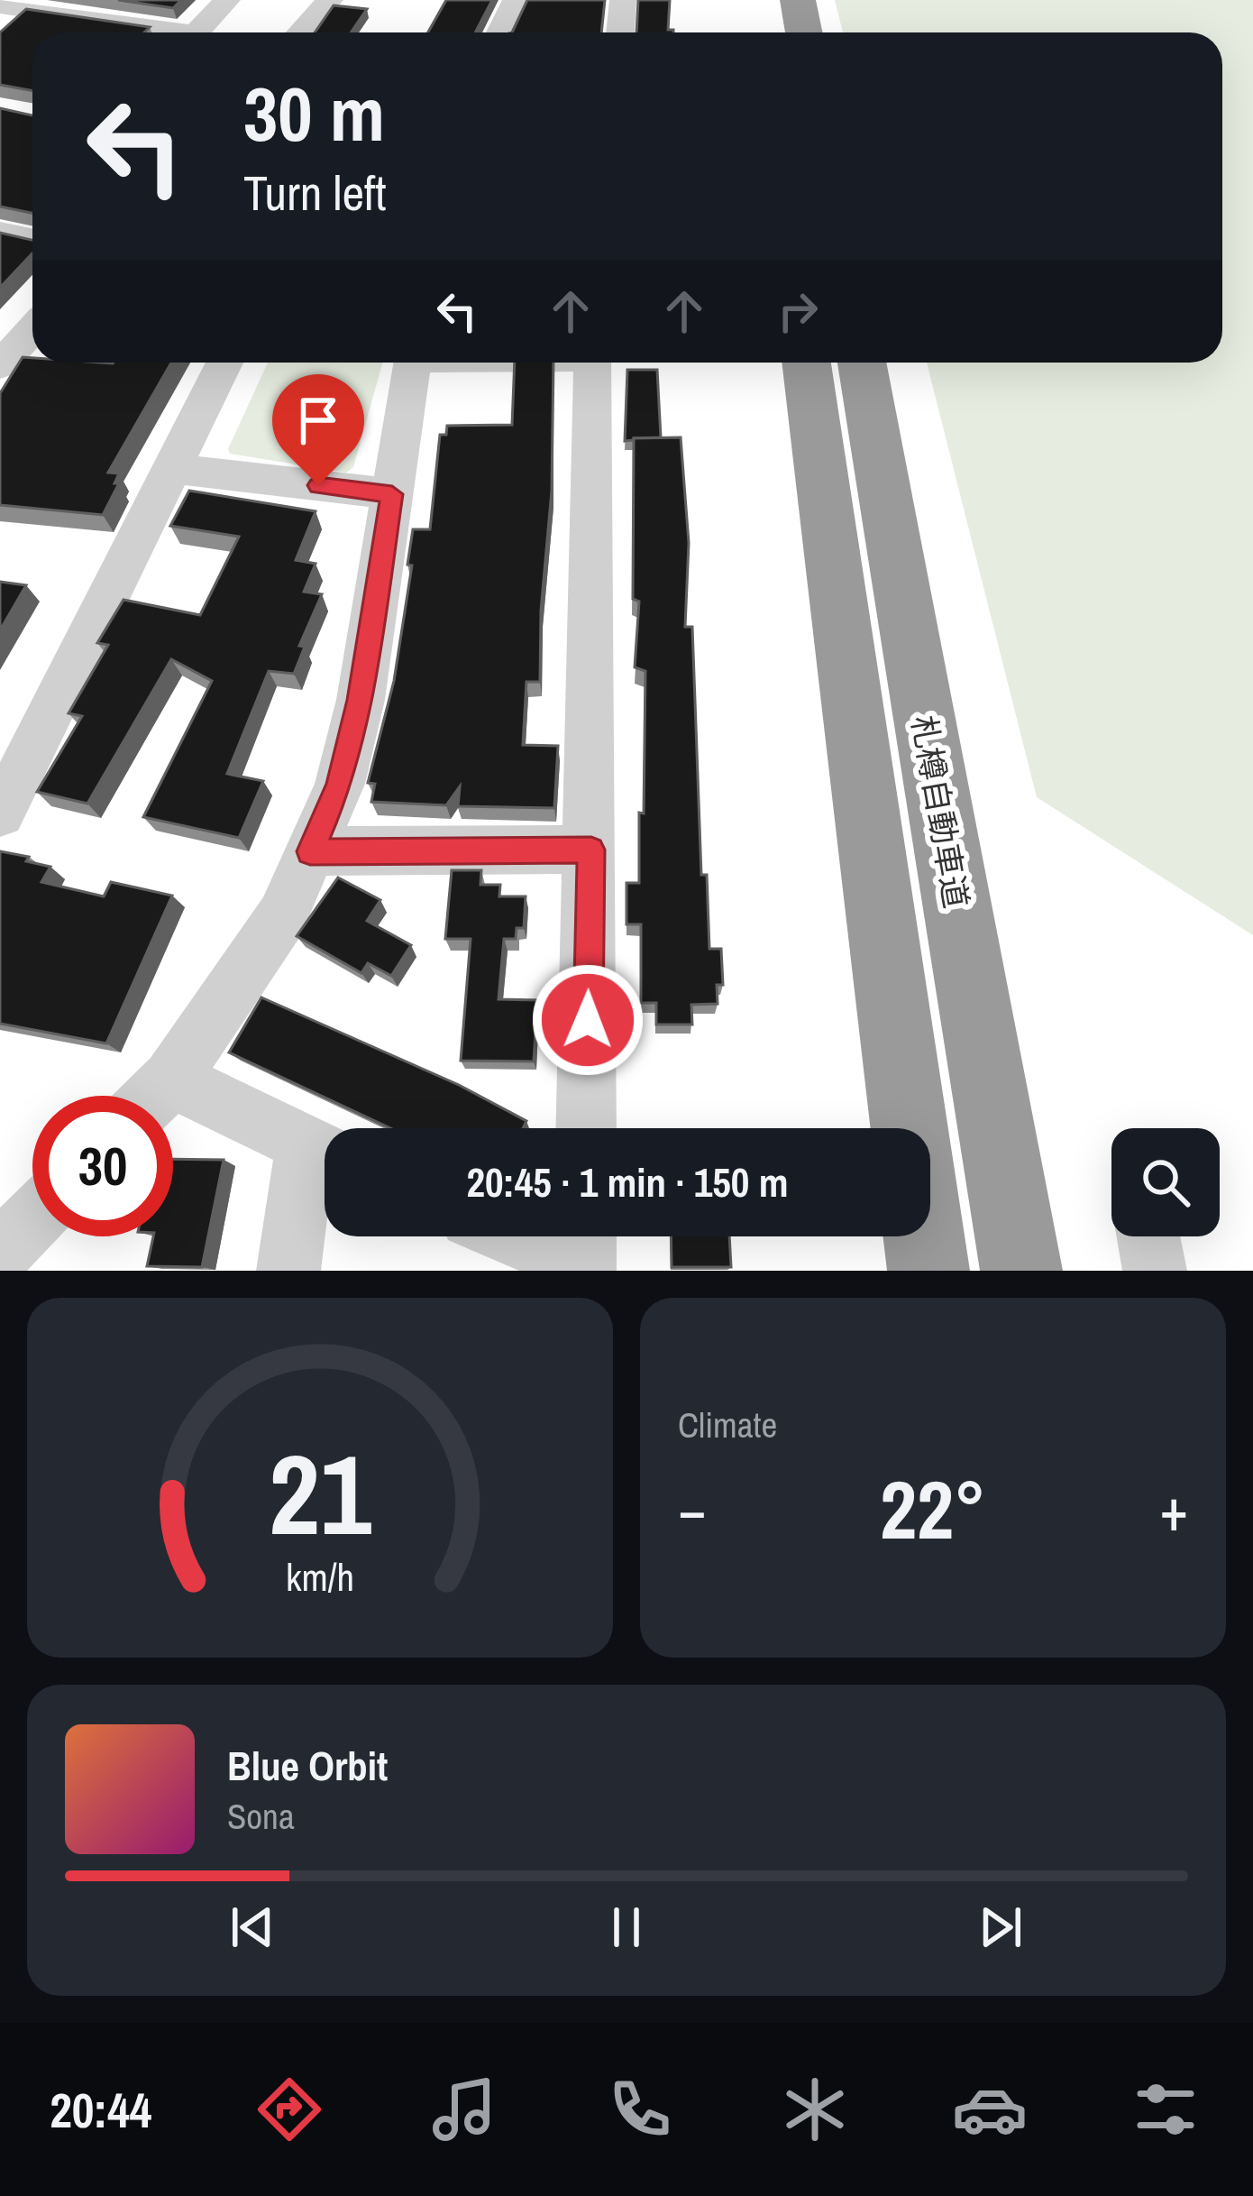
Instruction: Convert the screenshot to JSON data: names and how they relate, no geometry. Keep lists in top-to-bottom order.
{
  "streets": {
    "highway": ["札樽自動車道"]
  },
  "page": {
    "turn": ["30 m", "Turn left"],
    "limit": "30",
    "trip": "20:45 · 1 min · 150 m",
    "tile": "Climate",
    "heat": ["−", "22°", "+"],
    "song": ["Blue Orbit", "Sona"],
    "tabs": "20:44",
    "gauge": ["21", "km/h"]
  }
}
